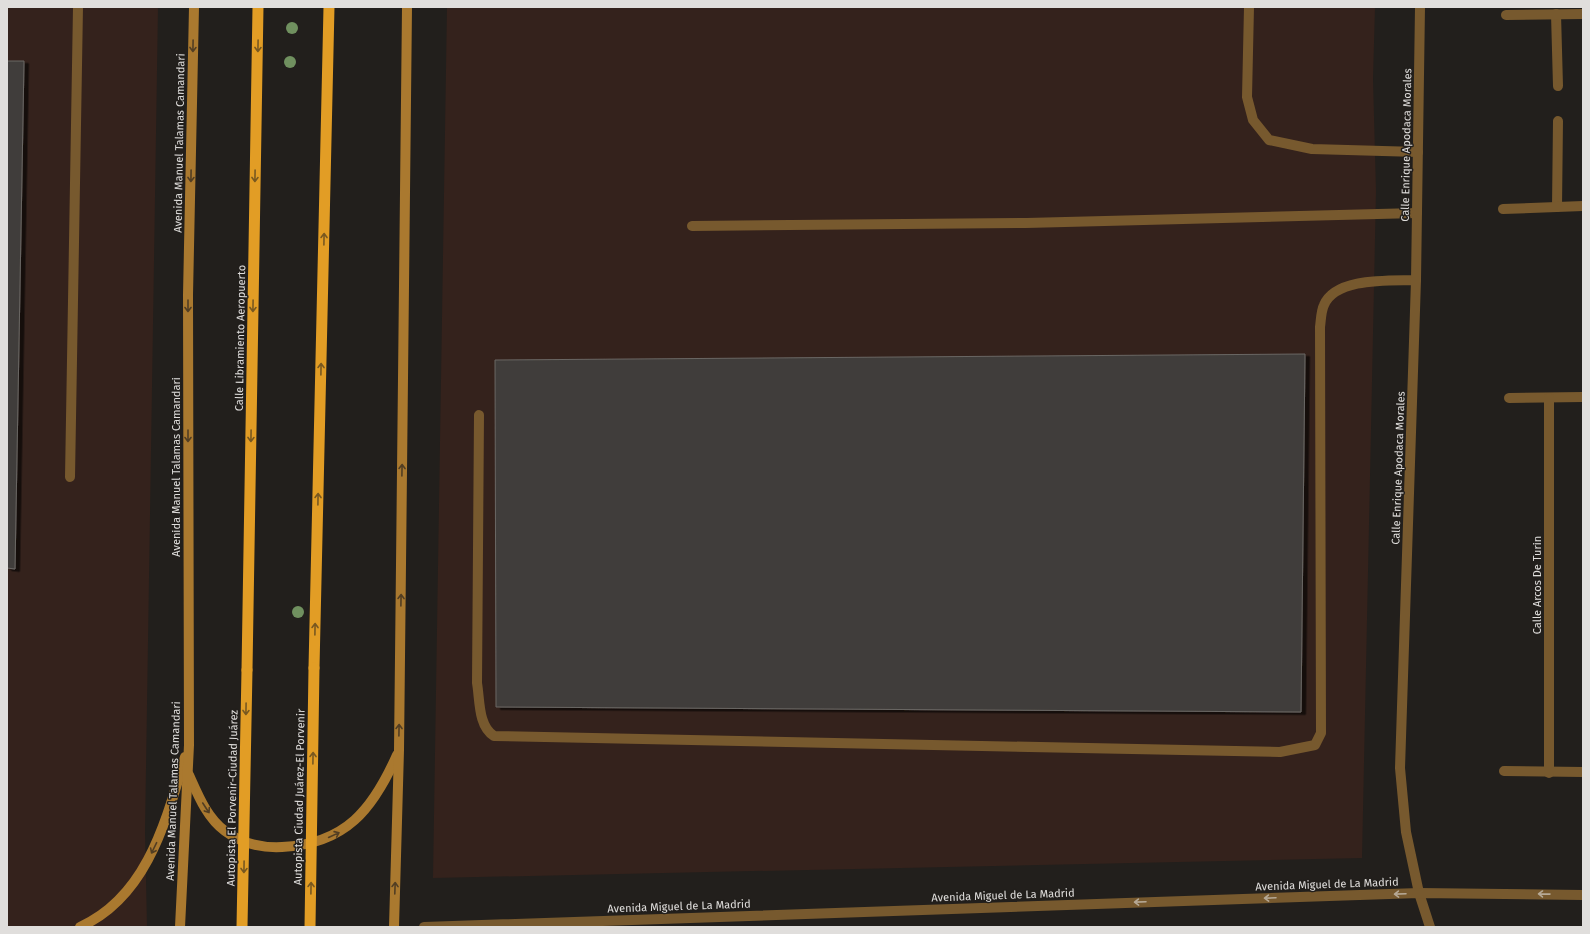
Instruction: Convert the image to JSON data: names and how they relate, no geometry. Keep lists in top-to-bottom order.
{
  "streets": {
    "highway": ["Calle Libramiento Aeropuerto", "Autopista Ciudad Juárez-El Porvenir", "Autopista El Porvenir-Ciudad Juárez"],
    "main road": ["Avenida Manuel Talamas Camandari"],
    "street": ["Calle Enrique Apodaca Morales", "Calle Arcos De Turin", "Avenida Miguel de La Madrid"]
  },
  "crossings": [
    ["Calle Enrique Apodaca Morales", "Avenida Miguel de La Madrid"],
    ["Calle Libramiento Aeropuerto", "Autopista El Porvenir-Ciudad Juárez"]
  ],
  "one_way": [
    "Avenida Manuel Talamas Camandari",
    "Calle Libramiento Aeropuerto",
    "Autopista Ciudad Juárez-El Porvenir",
    "Autopista El Porvenir-Ciudad Juárez",
    "Avenida Miguel de La Madrid"
  ]
}
